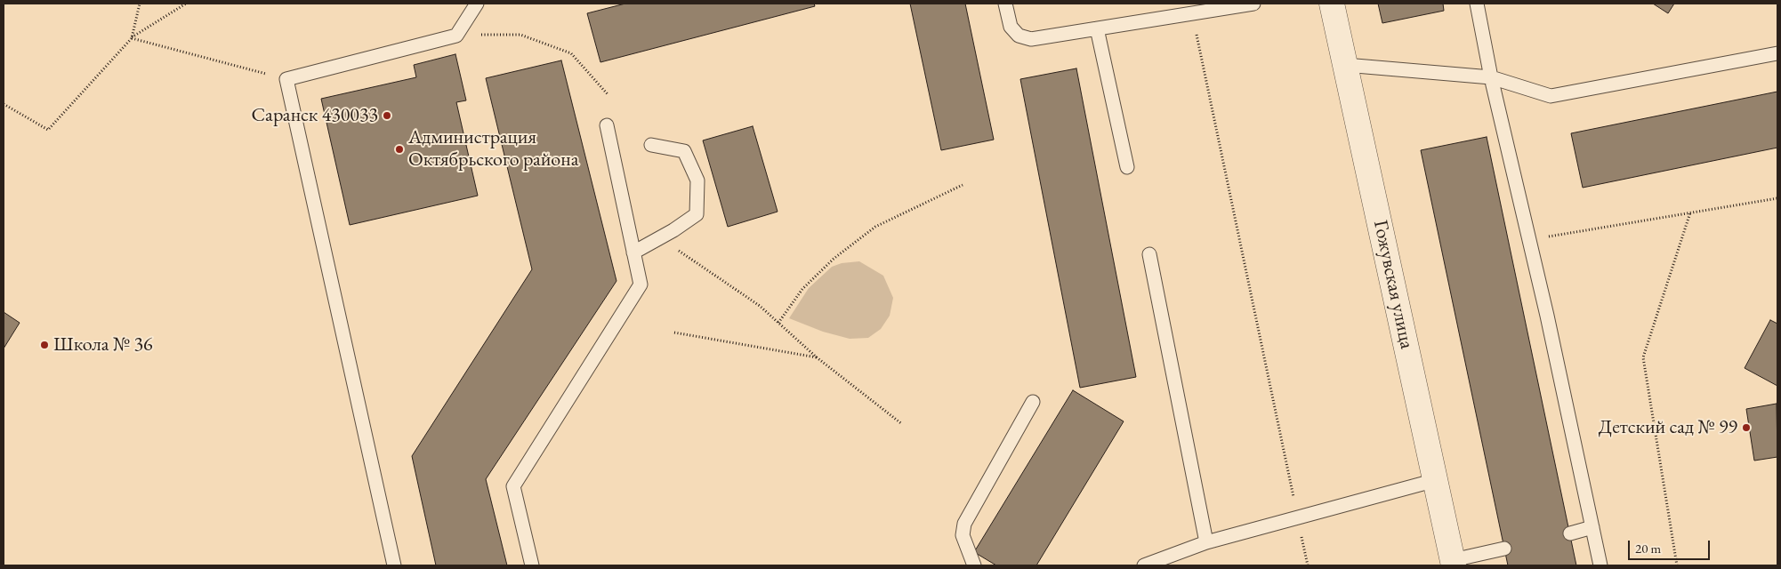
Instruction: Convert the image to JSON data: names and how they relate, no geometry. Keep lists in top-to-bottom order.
{
  "streets": {
    "street": ["Гожувская улица"]
  },
  "places": [
    "Саранск 430033",
    "Администрация Октябрьского района",
    "Школа № 36",
    "Детский сад № 99"
  ],
  "scale_bar": "20 m"
}
